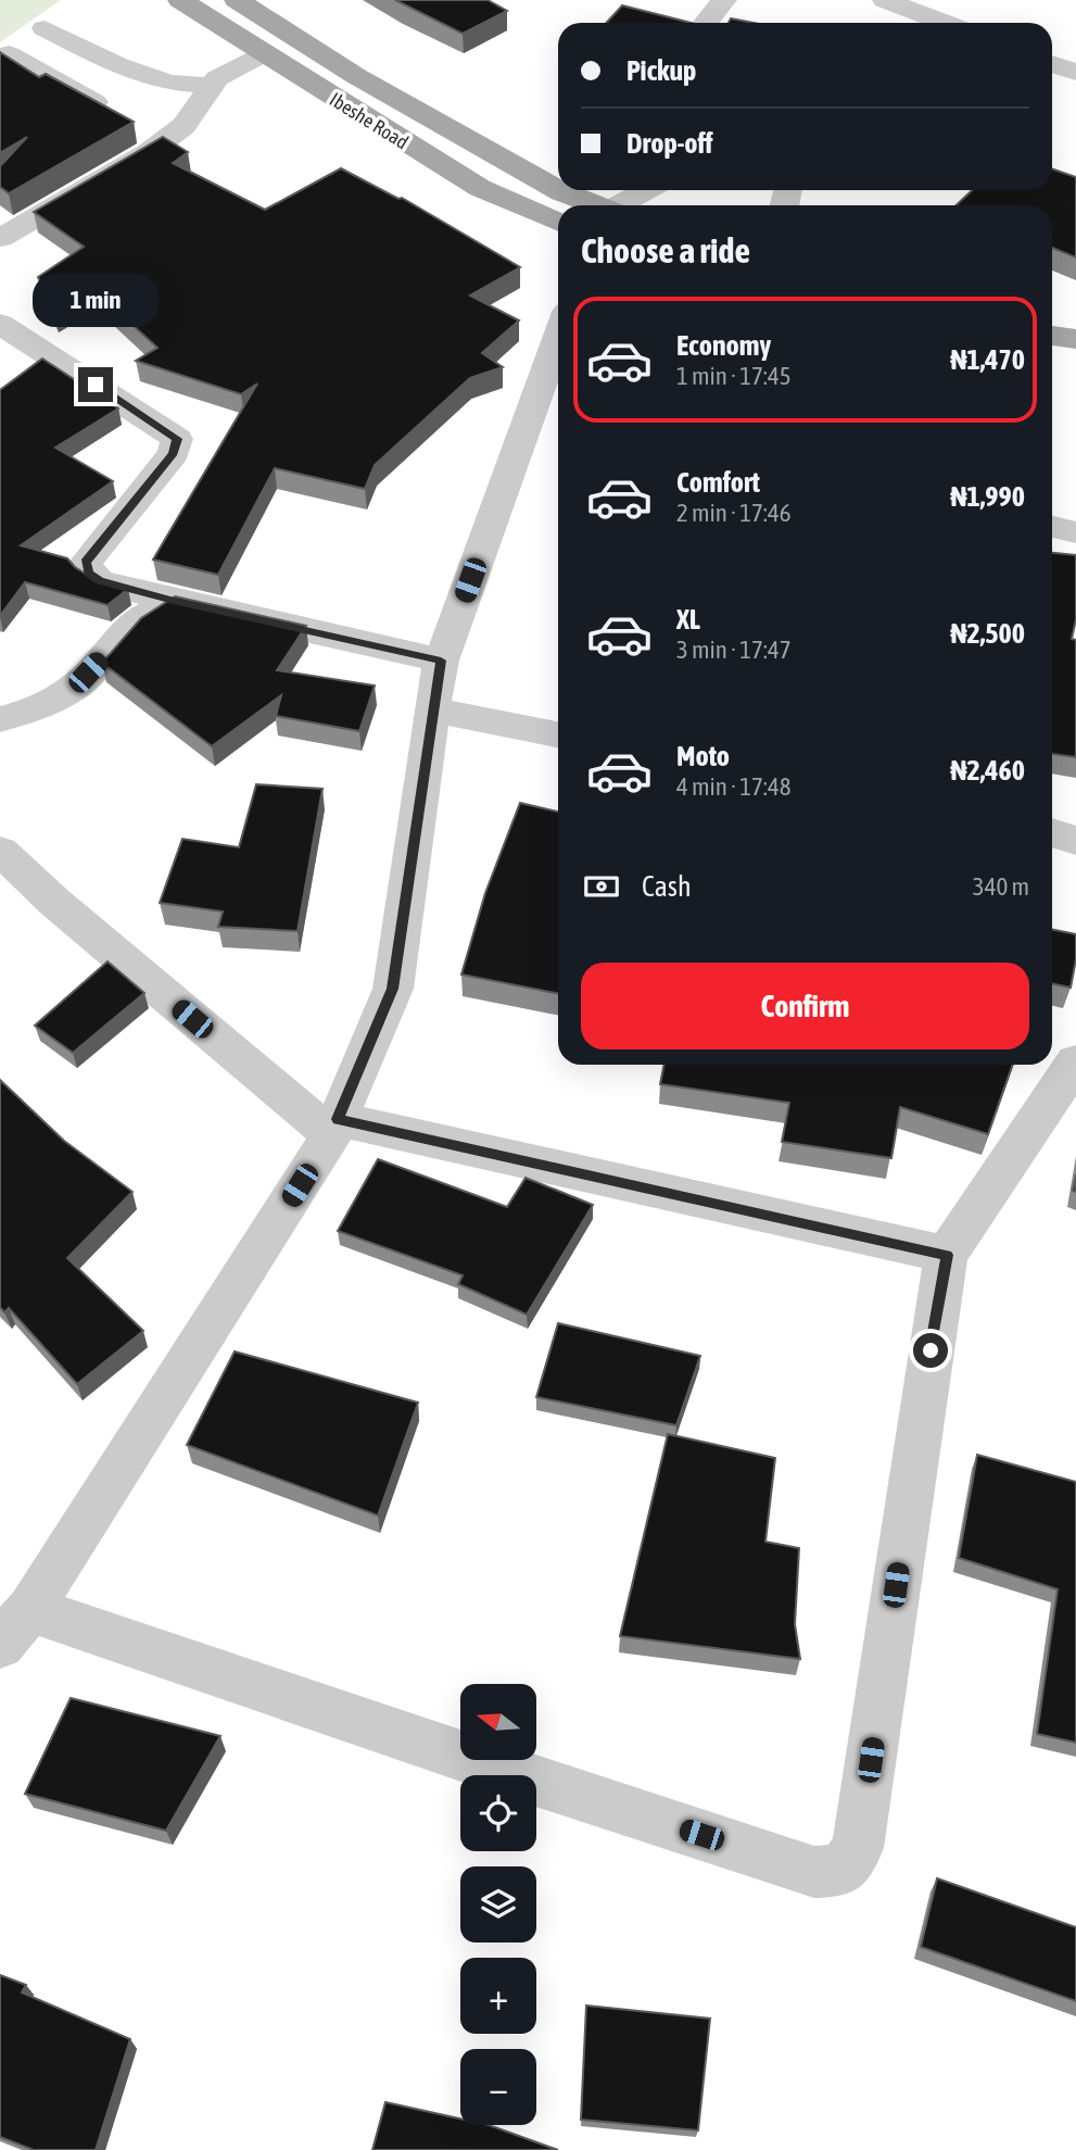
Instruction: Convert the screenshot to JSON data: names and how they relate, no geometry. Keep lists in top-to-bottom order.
{
  "streets": {
    "main road": ["Ibeshe Road"]
  },
  "north": "left",
  "page": {
    "banner": ["Pickup", "Drop-off"],
    "heading": "Choose a ride",
    "bubble": "1 min",
    "list": [
      {
        "name": "Economy",
        "note": "1 min · 17:45",
        "value": "₦1,470"
      },
      {
        "name": "Comfort",
        "note": "2 min · 17:46",
        "value": "₦1,990"
      },
      {
        "name": "XL",
        "note": "3 min · 17:47",
        "value": "₦2,500"
      },
      {
        "name": "Moto",
        "note": "4 min · 17:48",
        "value": "₦2,460"
      }
    ],
    "pay": ["Cash", "340 m"],
    "buttons": "Confirm",
    "map_buttons": ["+", "−"]
  }
}
